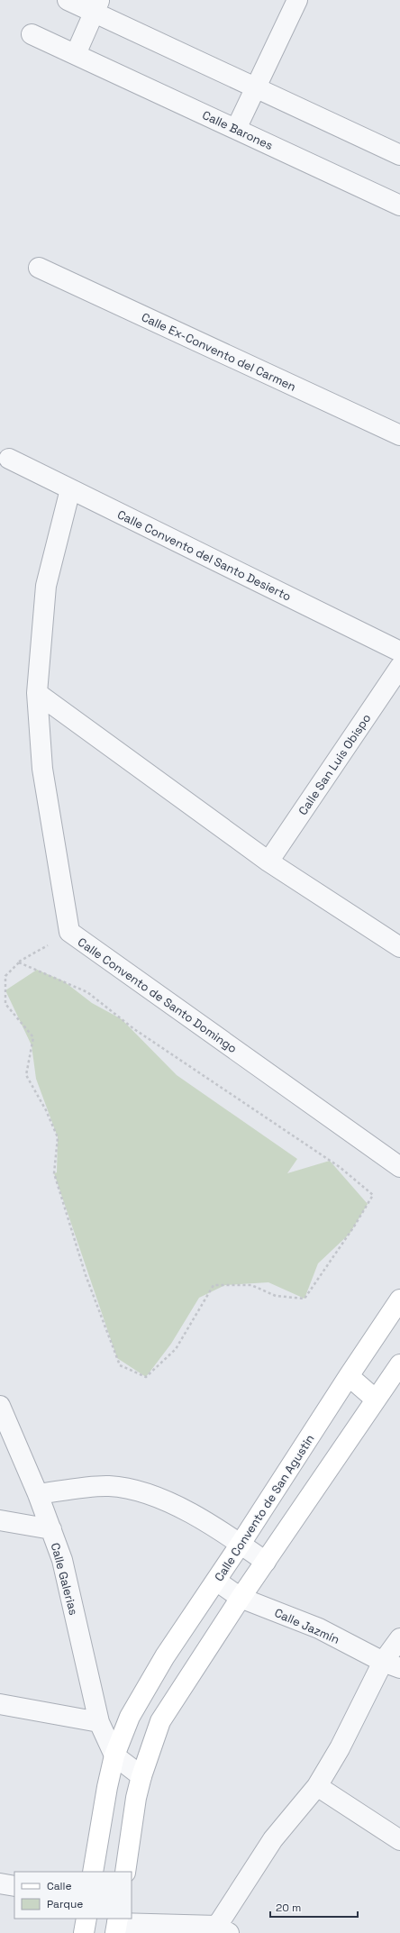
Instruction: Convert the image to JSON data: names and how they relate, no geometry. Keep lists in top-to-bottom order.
{
  "streets": {
    "street": [
      "Calle Barones",
      "Calle Ex-Convento del Carmen",
      "Calle Convento del Santo Desierto",
      "Calle San Luis Obispo",
      "Calle Convento de Santo Domingo",
      "Calle Convento de San Agustin",
      "Calle Galerias",
      "Calle Jazmín"
    ]
  },
  "crossings": [
    ["Calle Convento del Santo Desierto", "Calle Convento de Santo Domingo"],
    ["Calle Convento de San Agustin", "Calle Galerias"],
    ["Calle Convento de San Agustin", "Calle Jazmín"]
  ],
  "legend": ["Calle", "Parque"],
  "scale_bar": "20 m"
}
